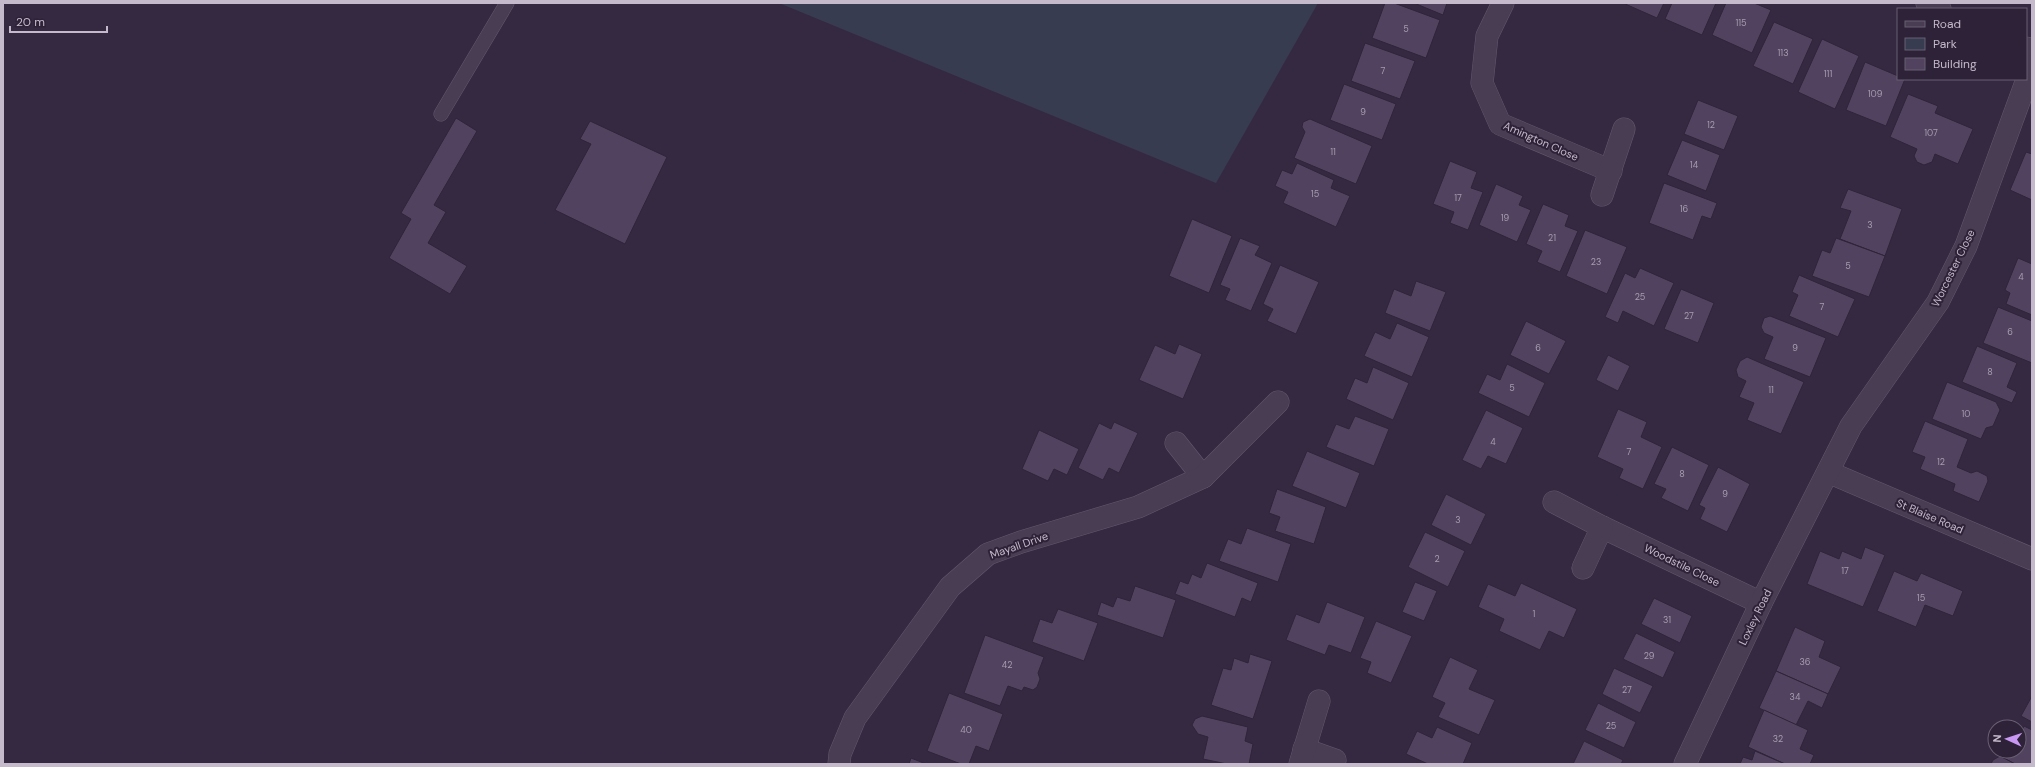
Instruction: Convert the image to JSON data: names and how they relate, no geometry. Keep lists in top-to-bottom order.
{
  "streets": {
    "street": [
      "Amington Close",
      "Worcester Close",
      "St Blaise Road",
      "Mayall Drive",
      "Woodstile Close",
      "Loxley Road"
    ]
  },
  "crossings": [
    ["Worcester Close", "St Blaise Road"],
    ["Worcester Close", "Loxley Road"],
    ["St Blaise Road", "Loxley Road"],
    ["Woodstile Close", "Loxley Road"]
  ],
  "house_numbers": [
    "115",
    "5",
    "113",
    "7",
    "111",
    "109",
    "9",
    "12",
    "107",
    "11",
    "14",
    "15",
    "17",
    "16",
    "19",
    "3",
    "21",
    "23",
    "5",
    "4",
    "25",
    "7",
    "27",
    "6",
    "6",
    "9",
    "8",
    "5",
    "11",
    "10",
    "4",
    "7",
    "12",
    "8",
    "9",
    "3",
    "2",
    "17",
    "15",
    "1",
    "31",
    "29",
    "36",
    "42",
    "27",
    "34",
    "25",
    "40",
    "32"
  ],
  "legend": ["Road", "Park", "Building"],
  "scale_bar": "20 m",
  "north": "left"
}
